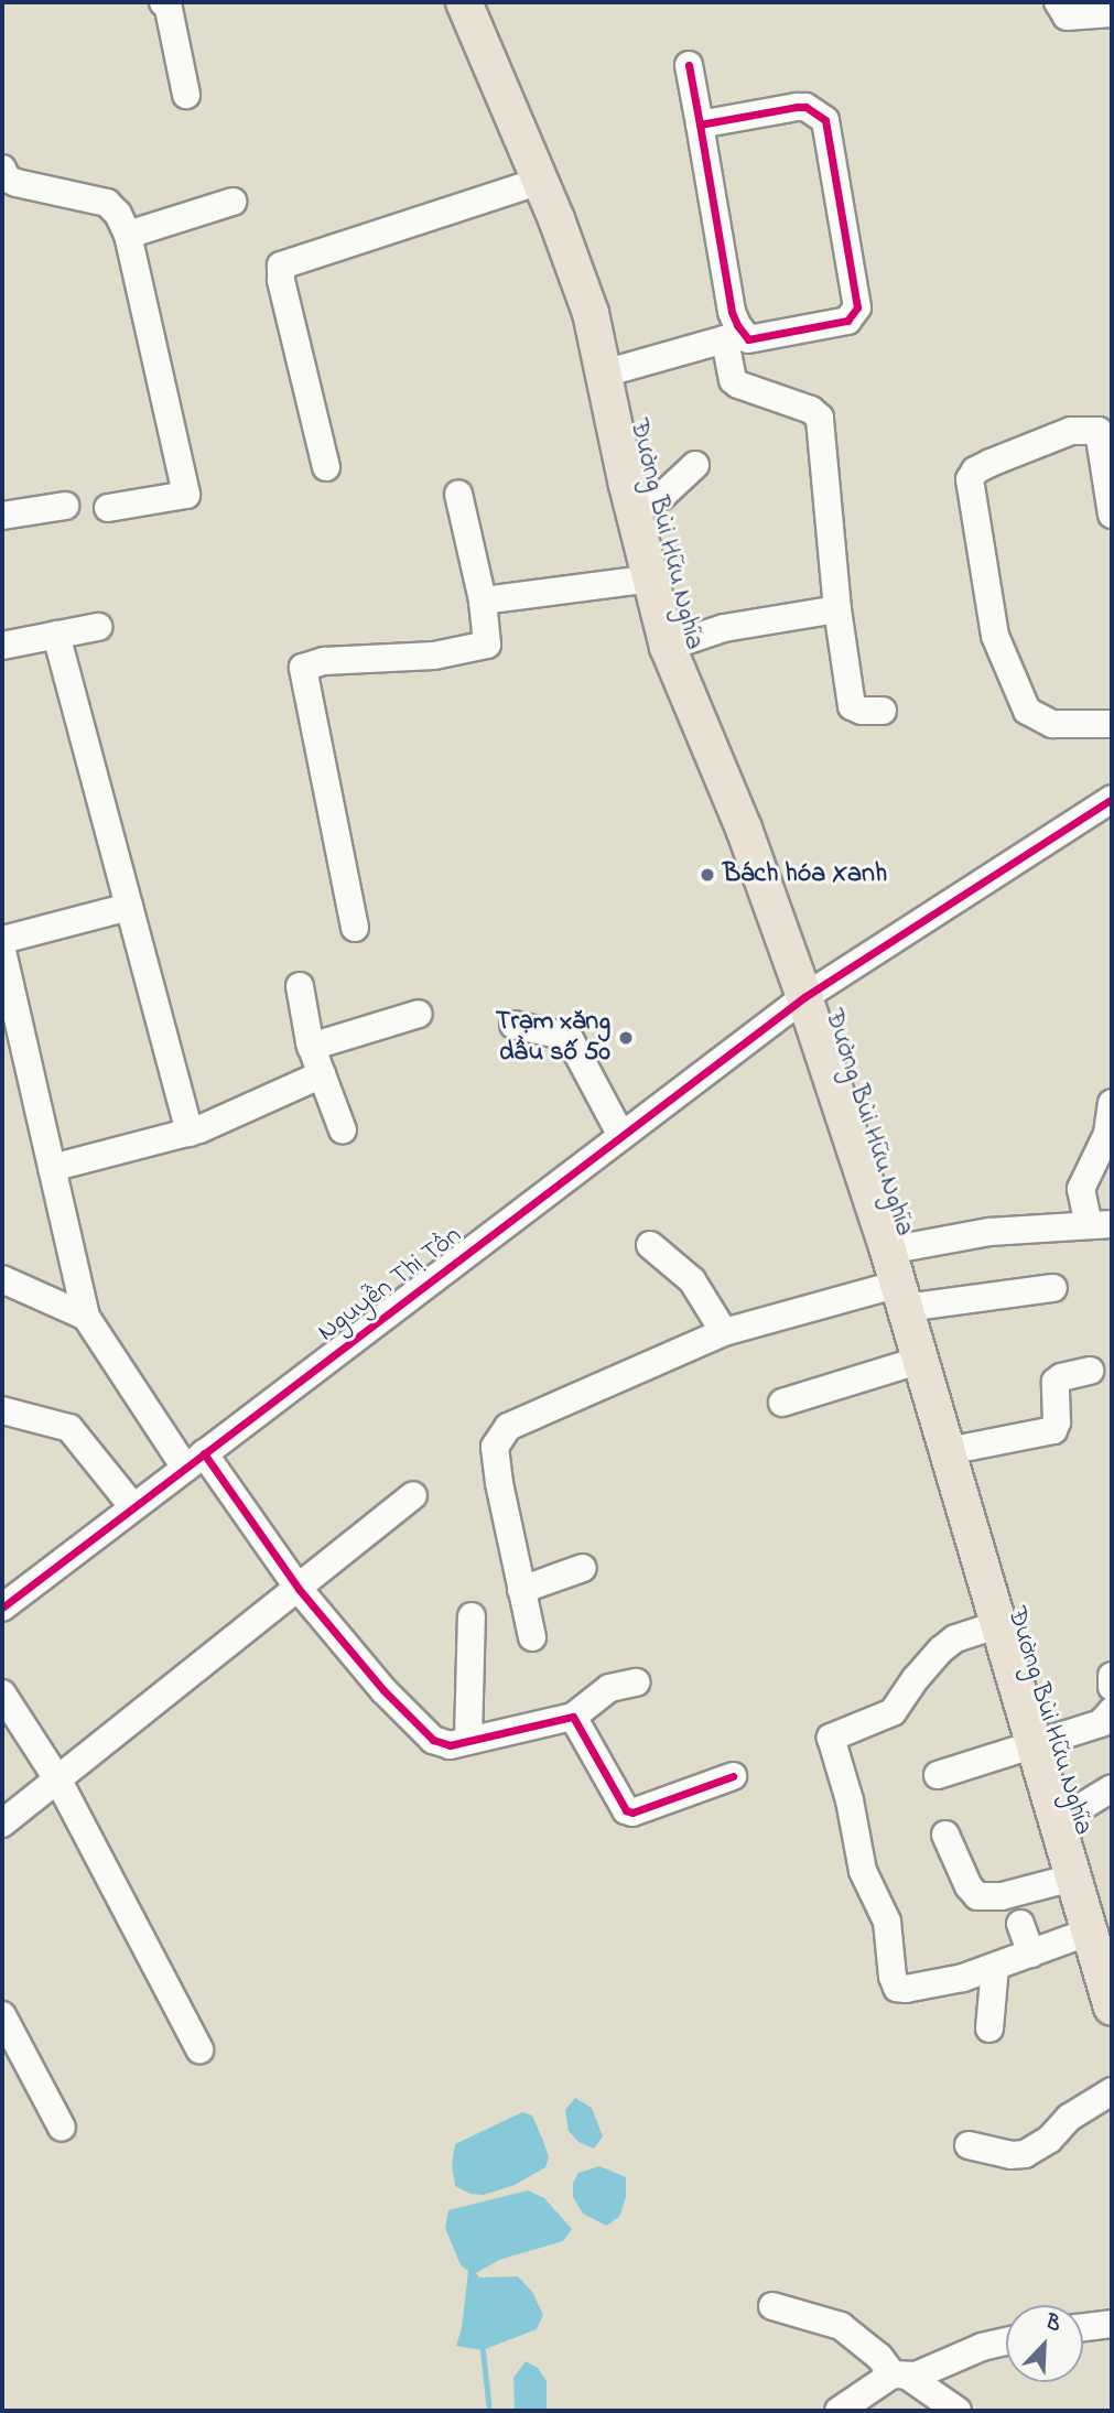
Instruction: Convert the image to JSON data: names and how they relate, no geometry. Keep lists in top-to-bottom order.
{
  "streets": {
    "main road": ["Đường Bùi Hữu Nghĩa"],
    "street": ["Nguyễn Thị Tồn"]
  },
  "crossings": [
    ["Đường Bùi Hữu Nghĩa", "Nguyễn Thị Tồn"]
  ],
  "places": ["Bách hóa Xanh", "Trạm xăng dầu số 50"],
  "north": "top right"
}
